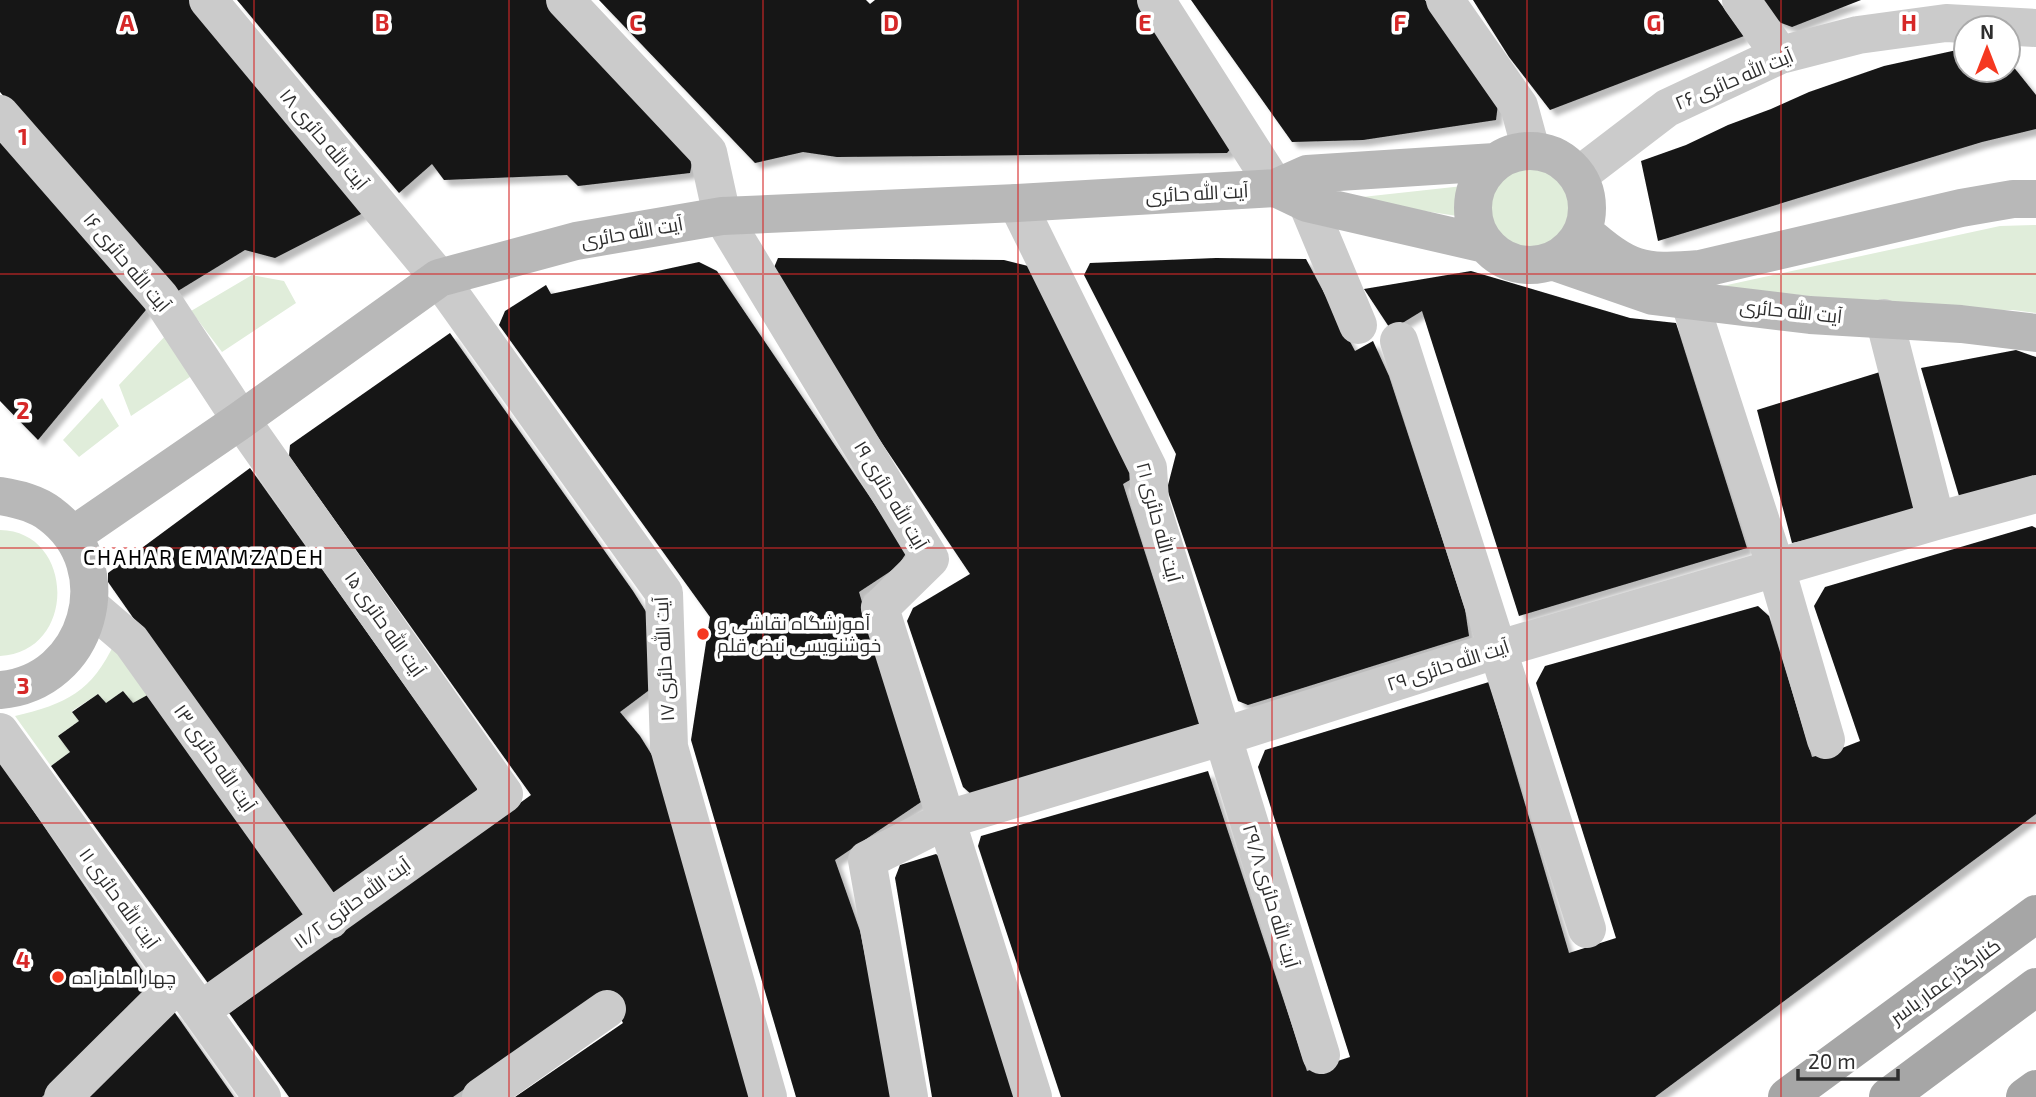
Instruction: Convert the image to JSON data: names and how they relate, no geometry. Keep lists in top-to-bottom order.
{
  "streets": {
    "main road": ["آیت الله حائری", "کنارگذر عمار یاسر"],
    "street": [
      "آیت الله حائری ۲۶",
      "آیت الله حائری ۱۸",
      "آیت الله حائری ۱۶",
      "آیت الله حائری ۱۹",
      "آیت الله حائری ۲۱",
      "آیت الله حائری ۱۵",
      "آیت الله حائری ۱۷",
      "آیت الله حائری ۲۹",
      "آیت الله حائری ۱۳",
      "آیت الله حائری ۲۹/۸",
      "آیت الله حائری ۱۱",
      "آیت الله حائری ۱۱/۲"
    ]
  },
  "crossings": [
    ["آیت الله حائری ۲۶", "آیت الله حائری"],
    ["آیت الله حائری ۱۸", "آیت الله حائری"],
    ["آیت الله حائری ۱۸", "آیت الله حائری ۱۷"],
    ["آیت الله حائری", "آیت الله حائری ۱۶"],
    ["آیت الله حائری", "آیت الله حائری ۱۹"],
    ["آیت الله حائری", "آیت الله حائری ۲۱"],
    ["آیت الله حائری", "آیت الله حائری ۱۵"],
    ["آیت الله حائری", "آیت الله حائری ۱۷"],
    ["آیت الله حائری ۱۶", "آیت الله حائری ۱۵"],
    ["آیت الله حائری ۱۹", "آیت الله حائری ۲۹"],
    ["آیت الله حائری ۲۱", "آیت الله حائری ۲۹"],
    ["آیت الله حائری ۲۱", "آیت الله حائری ۲۹/۸"],
    ["آیت الله حائری ۱۵", "آیت الله حائری ۱۱/۲"],
    ["آیت الله حائری ۲۹", "آیت الله حائری ۲۹/۸"],
    ["آیت الله حائری ۱۳", "آیت الله حائری ۱۱/۲"],
    ["آیت الله حائری ۱۱", "آیت الله حائری ۱۱/۲"]
  ],
  "districts": ["CHAHAR EMAMZADEH"],
  "places": ["آموزشگاه نقاشی و خوشنویسی نبض قلم", "چهار امامزاده"],
  "scale_bar": "20 m",
  "north": "top",
  "grid": {
    "columns": [
      "A",
      "B",
      "C",
      "D",
      "E",
      "F",
      "G",
      "H"
    ],
    "rows": [
      "1",
      "2",
      "3",
      "4"
    ]
  }
}
